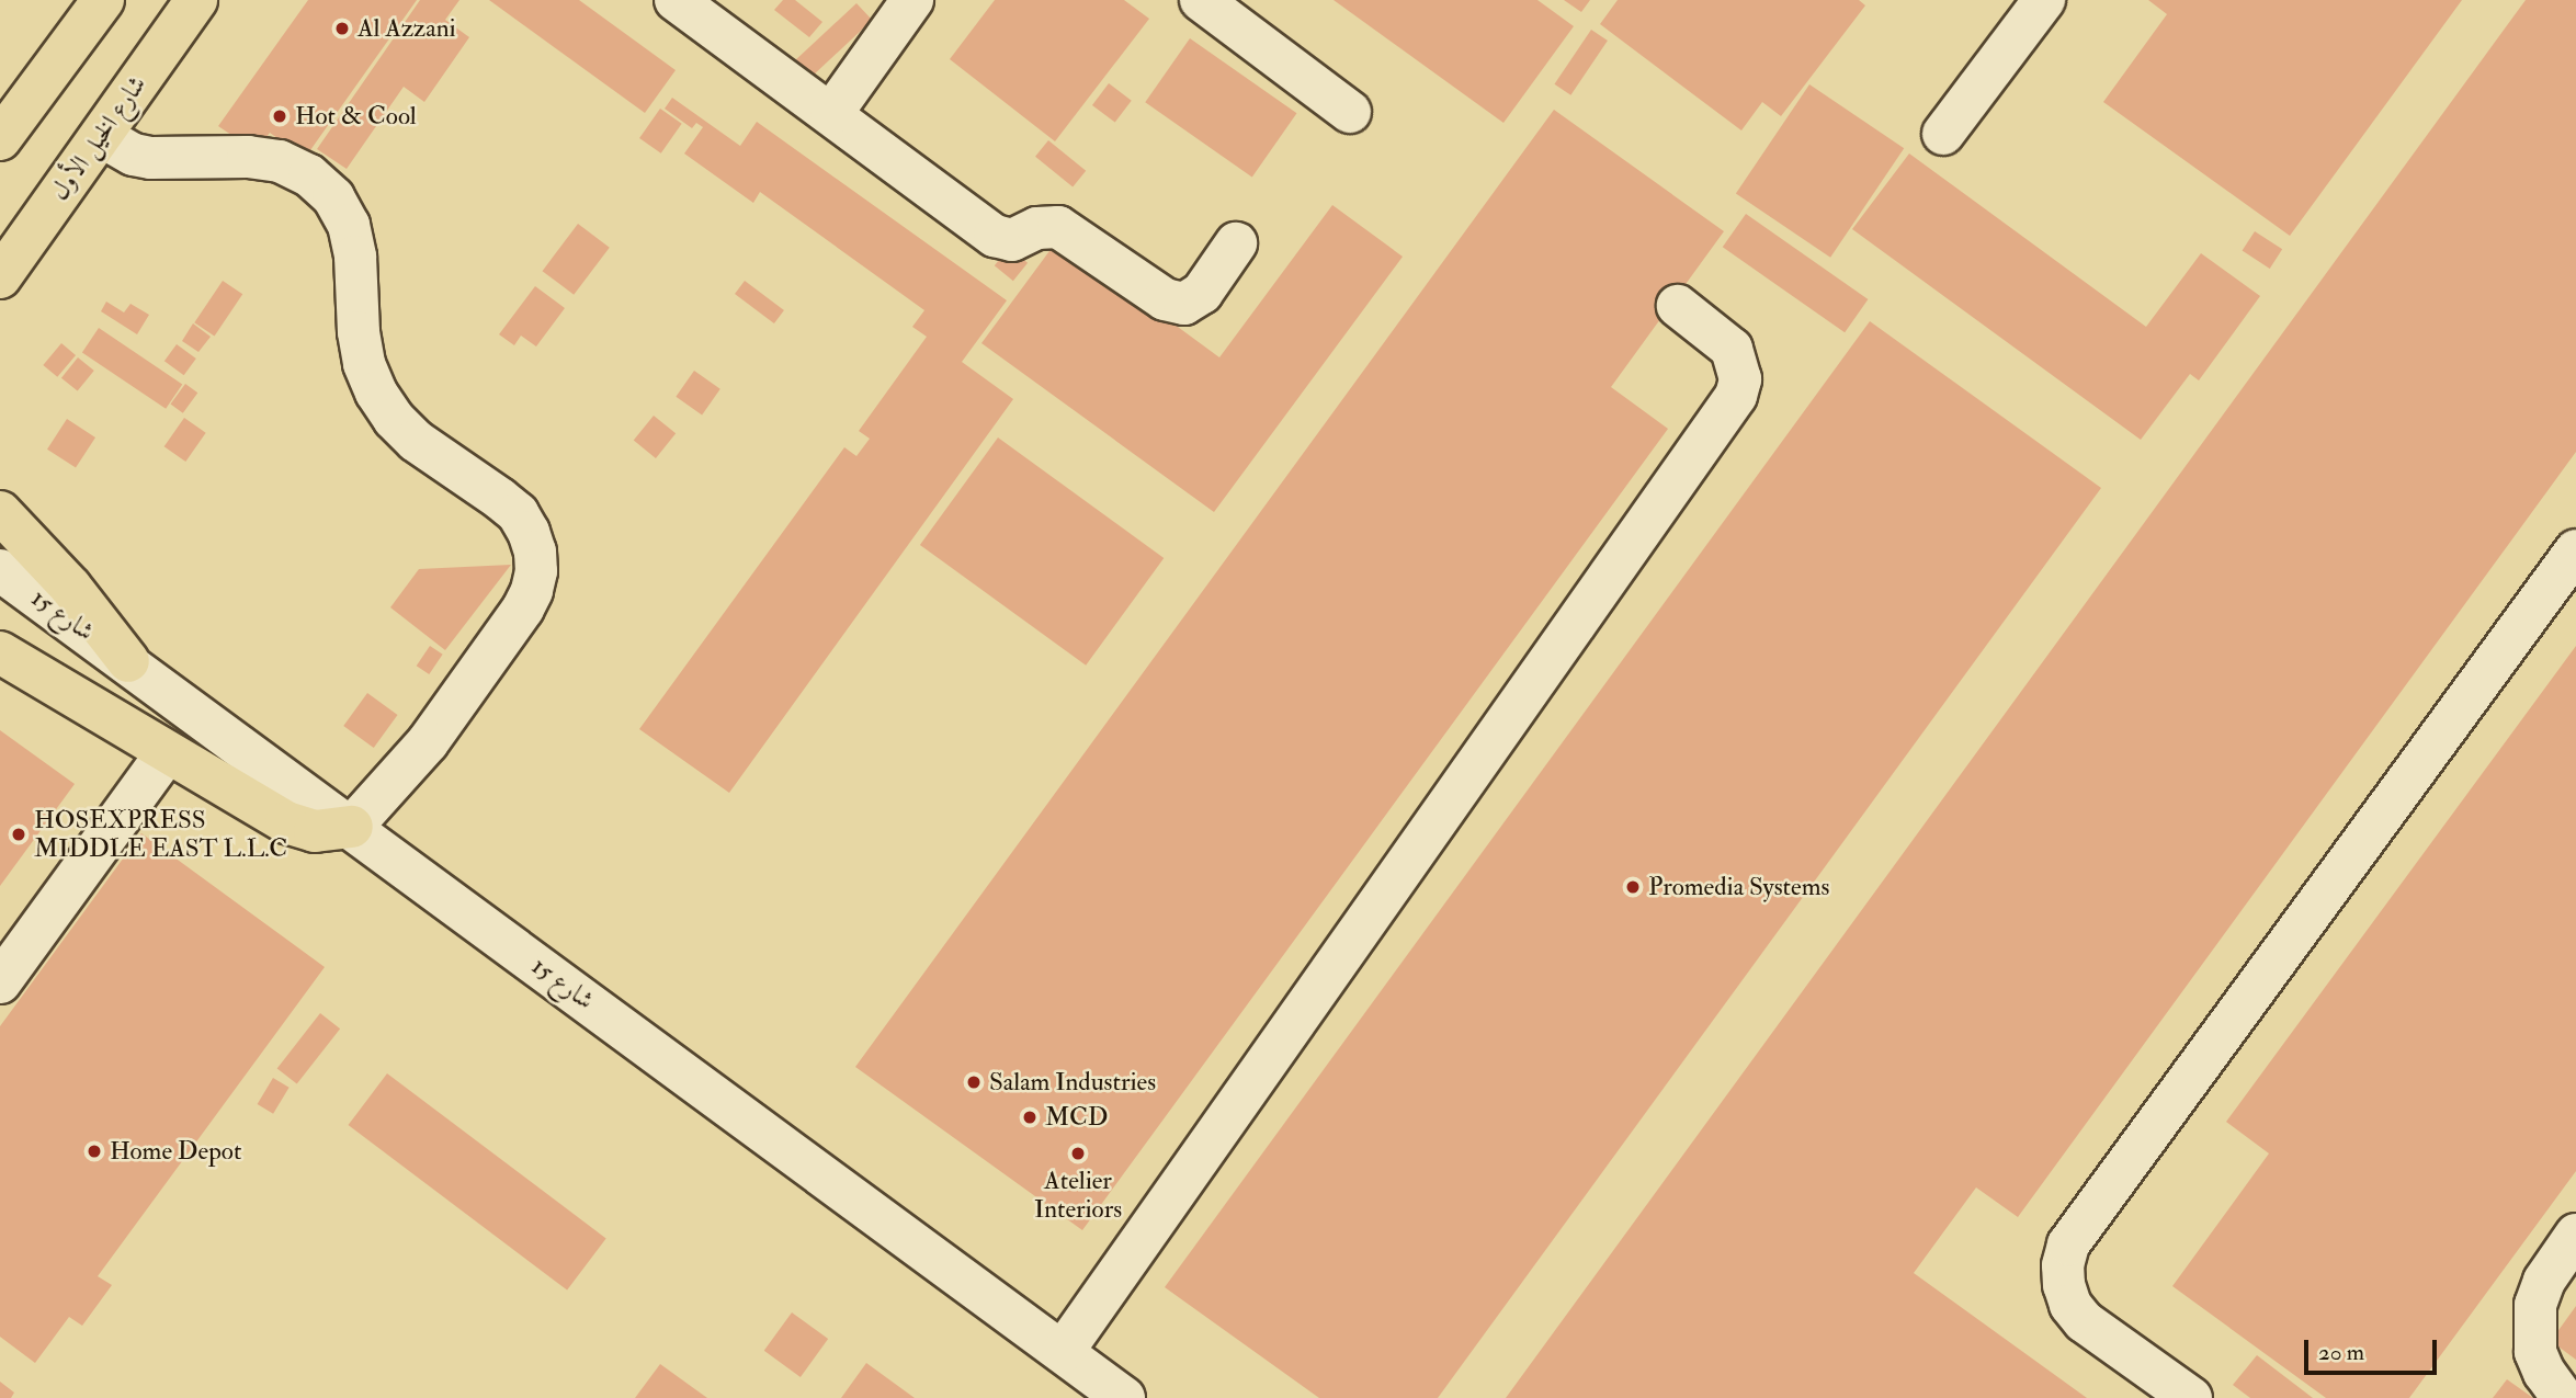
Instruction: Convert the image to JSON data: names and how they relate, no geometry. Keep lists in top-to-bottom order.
{
  "streets": {
    "main road": ["شارع الخيل الأول"],
    "lane": ["شارع 15"]
  },
  "places": [
    "Al Azzani",
    "Hot & Cool",
    "HOSEXPRESS MIDDLE EAST L.L.C",
    "Promedia Systems",
    "Salam Industries",
    "MCD",
    "Home Depot",
    "Atelier Interiors"
  ],
  "scale_bar": "20 m"
}
